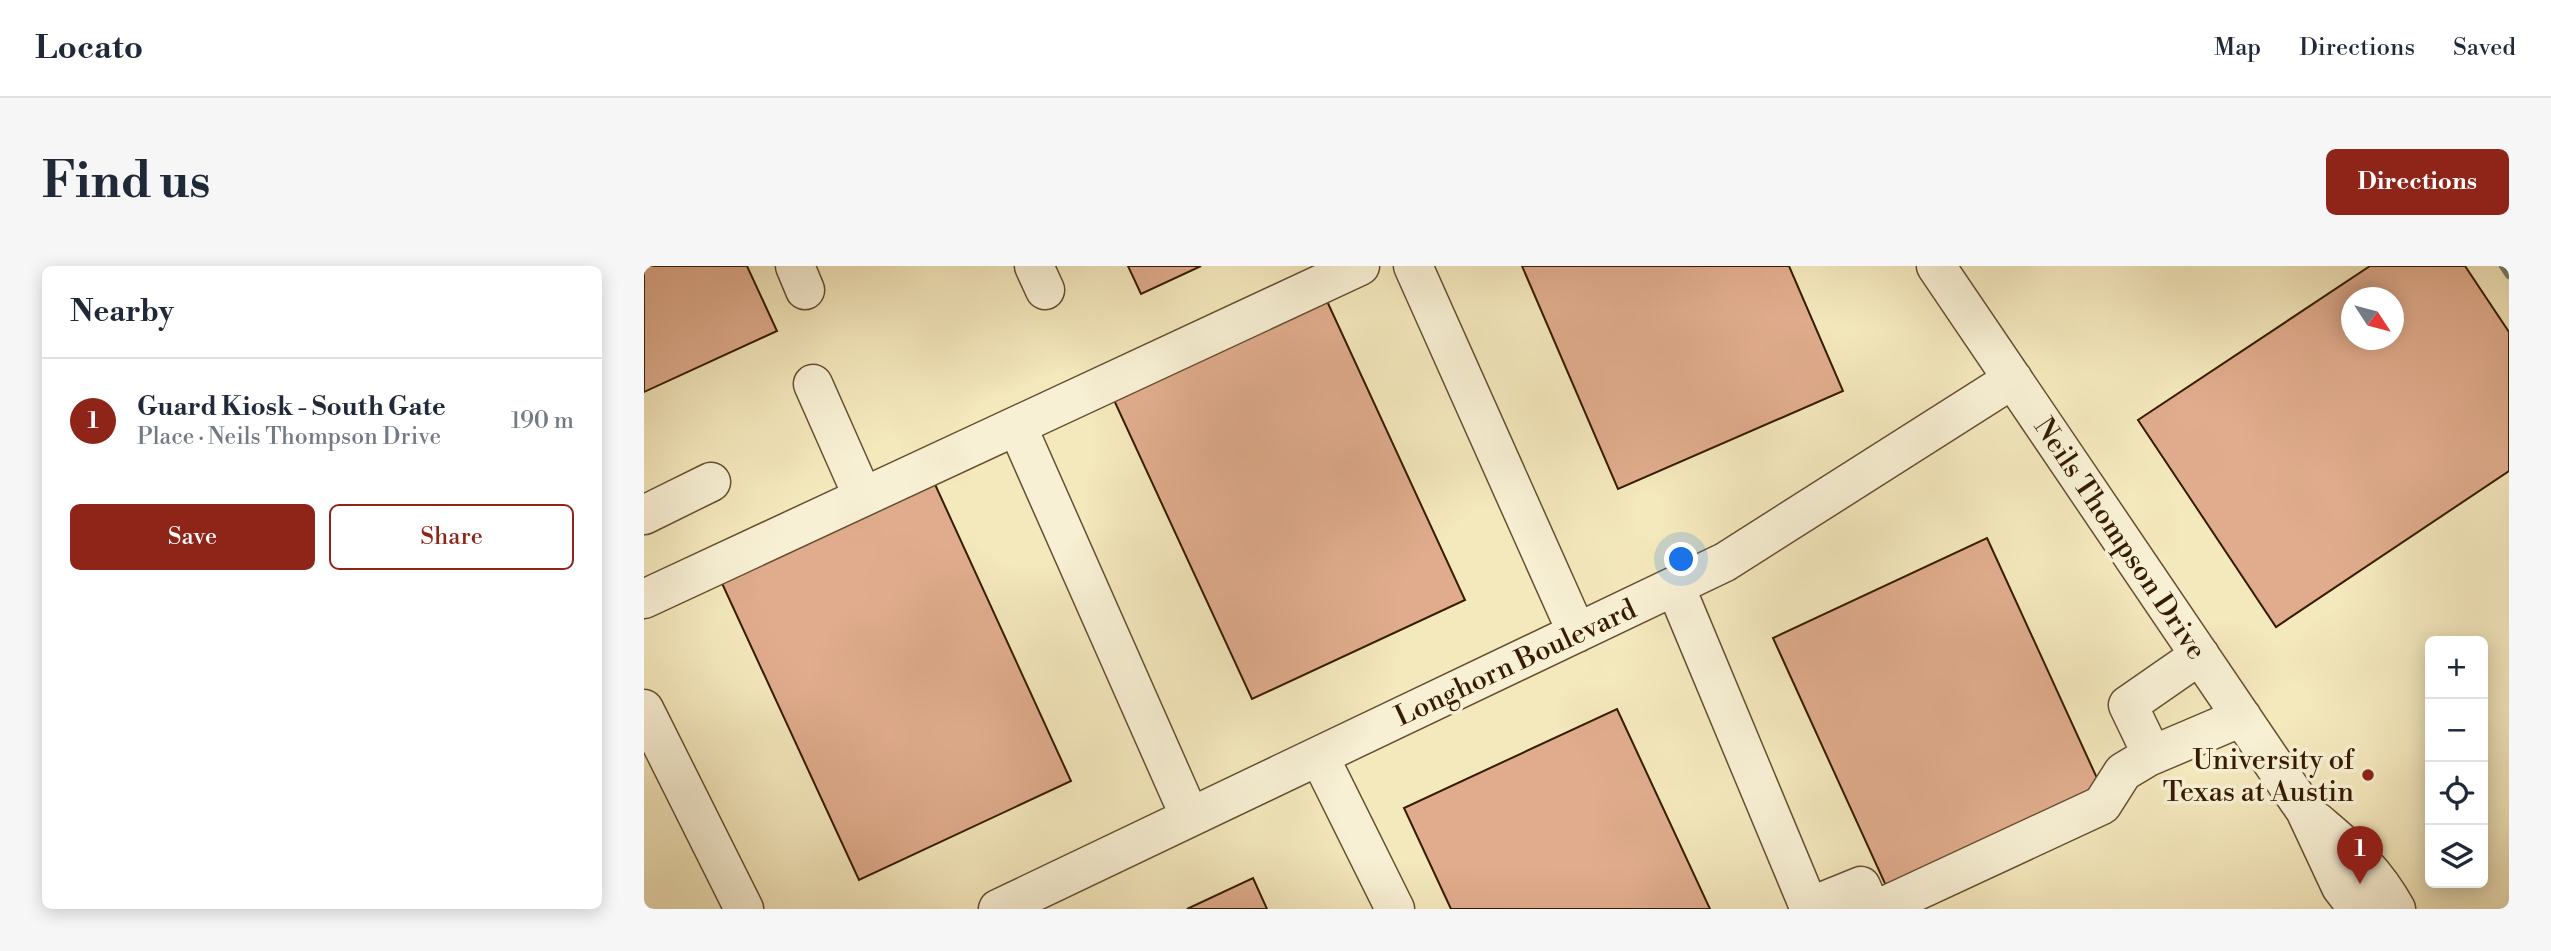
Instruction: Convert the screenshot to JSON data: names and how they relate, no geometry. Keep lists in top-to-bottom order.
{
  "streets": {
    "street": ["Neils Thompson Drive", "Longhorn Boulevard"]
  },
  "crossings": [
    ["Neils Thompson Drive", "Longhorn Boulevard"]
  ],
  "places": ["University of Texas at Austin"],
  "north": "bottom right",
  "page": {
    "header": "Locato",
    "nav": ["Map", "Directions", "Saved"],
    "buttons": [
      "Directions",
      ["Save", "Share"]
    ],
    "title": "Find us",
    "heading": "Nearby",
    "list": [
      {
        "mark": "1",
        "name": "Guard Kiosk - South Gate",
        "note": "Place · Neils Thompson Drive",
        "value": "190 m"
      }
    ],
    "map_buttons": ["+", "−"],
    "pins": "1"
  }
}
